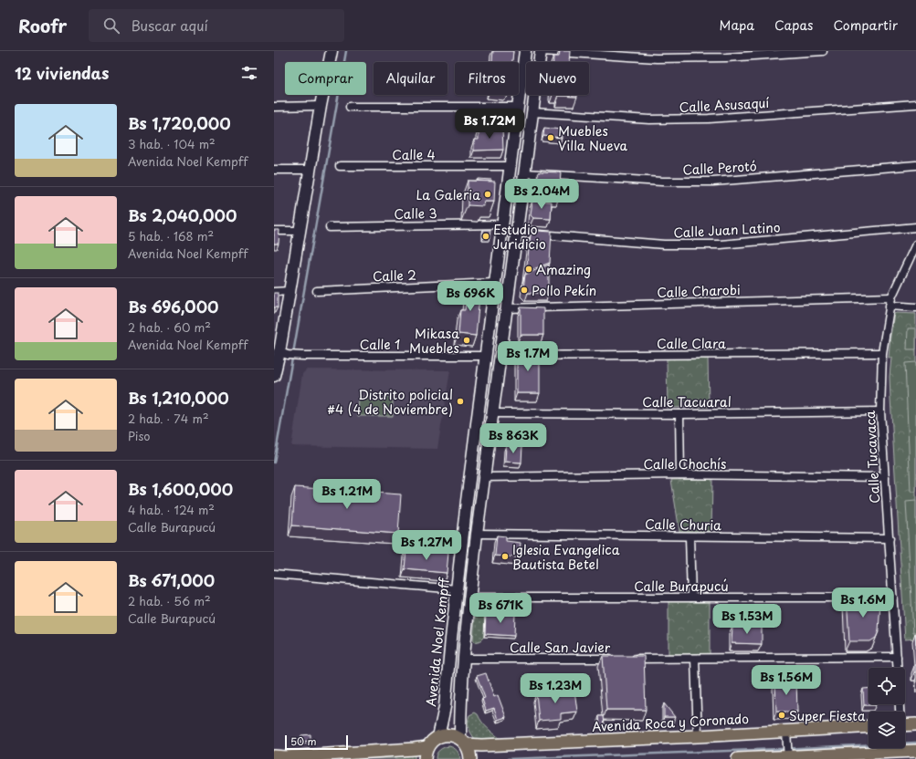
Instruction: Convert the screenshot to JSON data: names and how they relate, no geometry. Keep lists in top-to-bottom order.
{
  "streets": {
    "main road": ["Avenida Noel Kempff", "Avenida Roca y Coronado"],
    "street": [
      "Calle Asusaquí",
      "Calle 4",
      "Calle Perotó",
      "Calle 3",
      "Calle Juan Latino",
      "Calle 2",
      "Calle Charobi",
      "Calle Clara",
      "Calle 1",
      "Calle Tacuaral",
      "Calle Tucavaca",
      "Calle Chochís",
      "Calle Churia",
      "Calle Burapucú",
      "Calle San Javier"
    ]
  },
  "crossings": [
    ["Calle 4", "Avenida Noel Kempff"],
    ["Calle 3", "Avenida Noel Kempff"],
    ["Calle 2", "Avenida Noel Kempff"],
    ["Calle Charobi", "Calle Tucavaca"],
    ["Calle Clara", "Calle Tucavaca"],
    ["Calle 1", "Avenida Noel Kempff"],
    ["Calle Tacuaral", "Calle Tucavaca"],
    ["Calle Tucavaca", "Calle Chochís"],
    ["Calle Tucavaca", "Calle Churia"],
    ["Calle Tucavaca", "Calle Burapucú"],
    ["Avenida Noel Kempff", "Avenida Roca y Coronado"]
  ],
  "places": [
    "Muebles Villa Nueva",
    "La Galeria",
    "Estudio Juridicio",
    "Amazing",
    "Pollo Pekín",
    "Mikasa Muebles",
    "Distrito policial #4 (4 de Noviembre)",
    "Iglesia Evangelica Bautista Betel",
    "Super Fiesta"
  ],
  "scale_bar": "50 m",
  "page": {
    "header": "Roofr",
    "search": "Buscar aquí",
    "nav": ["Mapa", "Capas", "Compartir"],
    "heading": "12 viviendas",
    "chip": [
      "Comprar",
      "Alquilar",
      "Filtros",
      "Nuevo"
    ],
    "list": [
      {
        "name": "Bs 1,720,000",
        "note": "3 hab. · 104 m² · Avenida Noel Kempff"
      },
      {
        "name": "Bs 2,040,000",
        "note": "5 hab. · 168 m² · Avenida Noel Kempff"
      },
      {
        "name": "Bs 696,000",
        "note": "2 hab. · 60 m² · Avenida Noel Kempff"
      },
      {
        "name": "Bs 1,210,000",
        "note": "2 hab. · 74 m² · Piso"
      },
      {
        "name": "Bs 1,600,000",
        "note": "4 hab. · 124 m² · Calle Burapucú"
      },
      {
        "name": "Bs 671,000",
        "note": "2 hab. · 56 m² · Calle Burapucú"
      }
    ],
    "price": [
      "Bs 1.72M",
      "Bs 2.04M",
      "Bs 696K",
      "Bs 1.7M",
      "Bs 863K",
      "Bs 1.21M",
      "Bs 1.27M",
      "Bs 1.6M",
      "Bs 671K",
      "Bs 1.53M",
      "Bs 1.56M",
      "Bs 1.23M"
    ],
    "scale": "50 m"
  }
}
